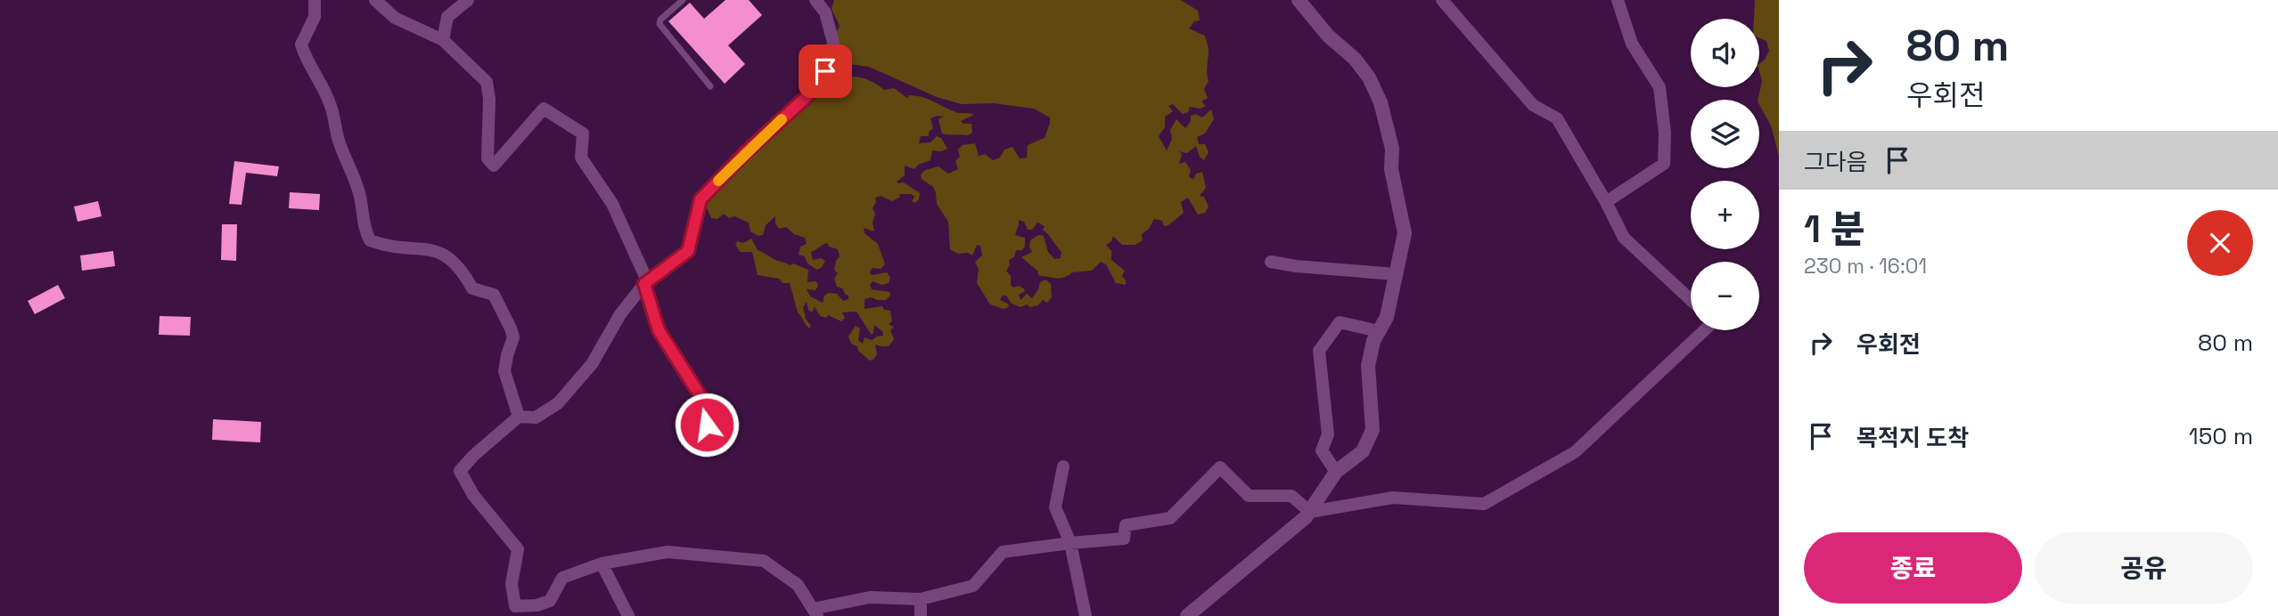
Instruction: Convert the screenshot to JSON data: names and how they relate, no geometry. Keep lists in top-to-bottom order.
{
  "page": {
    "turn": ["80 m", "우회전"],
    "map_buttons": ["+", "−"],
    "then": "그다음",
    "heading": ["1 분", "230 m · 16:01"],
    "list": [
      {
        "name": "우회전",
        "value": "80 m"
      },
      {
        "name": "목적지 도착",
        "value": "150 m"
      }
    ],
    "buttons": ["종료", "공유"]
  }
}
